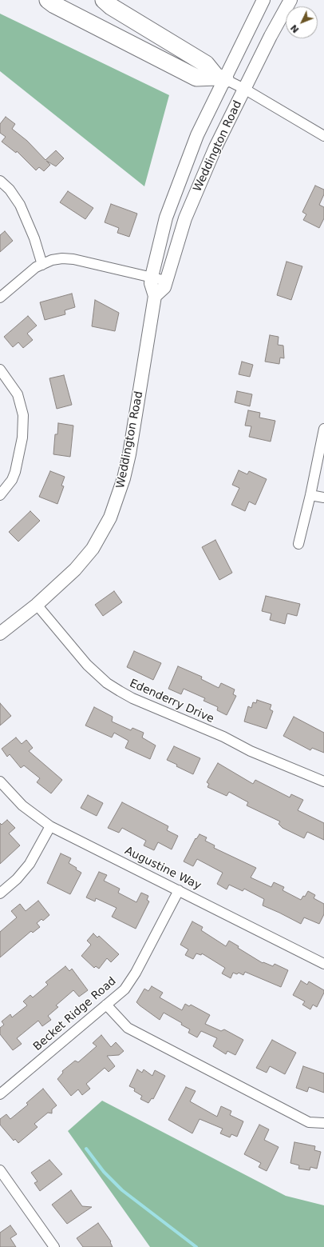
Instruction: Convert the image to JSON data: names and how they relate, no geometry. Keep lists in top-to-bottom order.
{
  "streets": {
    "main road": ["Weddington Road"],
    "street": ["Edenderry Drive", "Augustine Way", "Becket Ridge Road"]
  },
  "crossings": [
    ["Weddington Road", "Edenderry Drive"],
    ["Augustine Way", "Becket Ridge Road"]
  ],
  "north": "bottom left"
}
